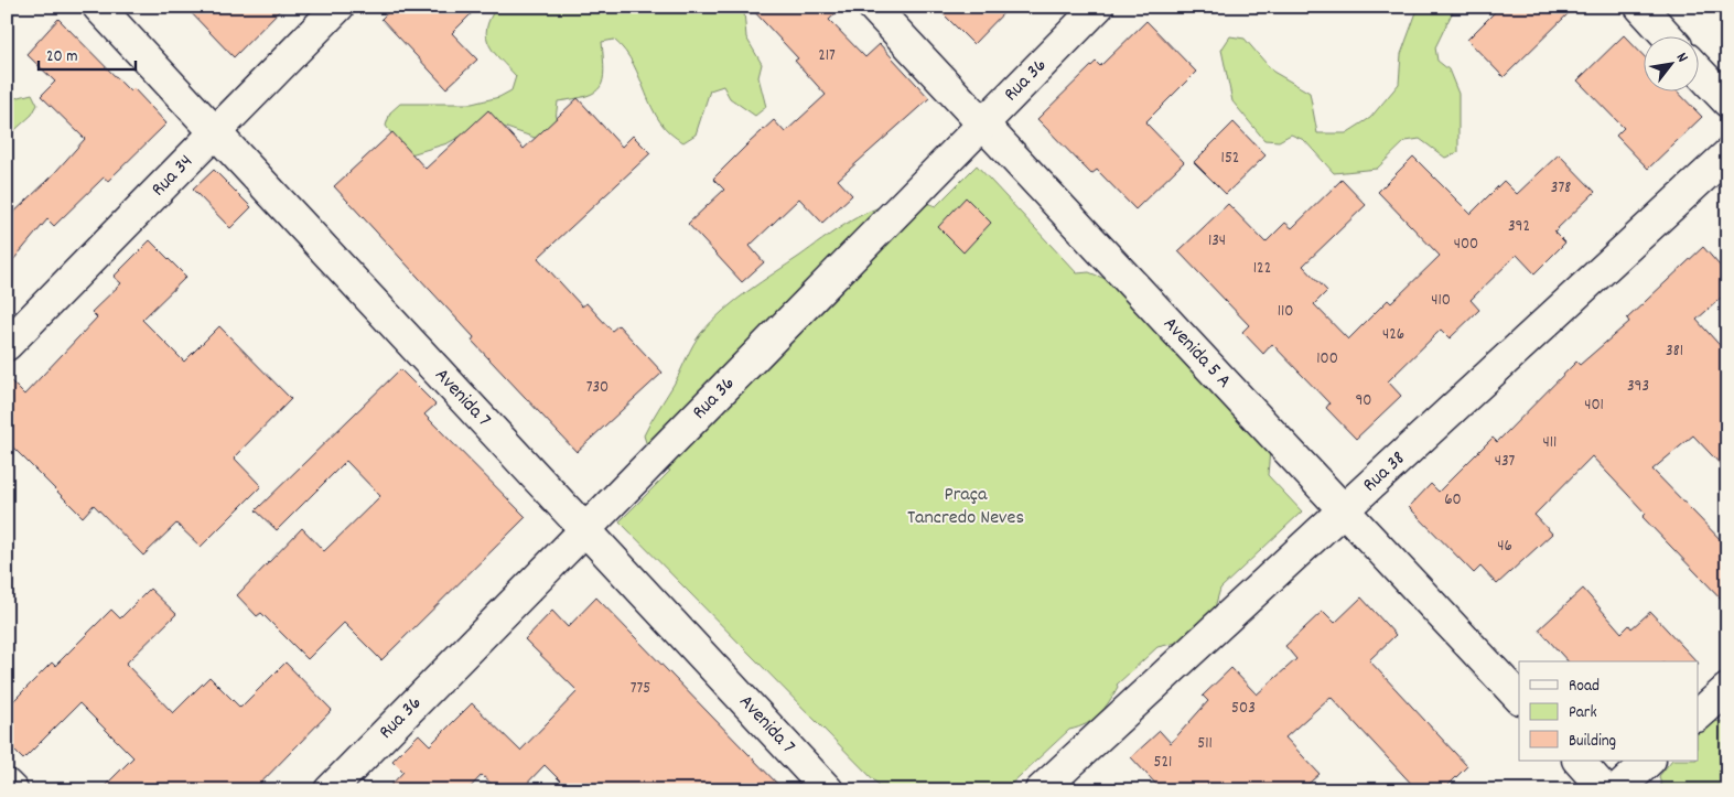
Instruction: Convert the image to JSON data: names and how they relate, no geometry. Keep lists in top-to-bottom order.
{
  "streets": {
    "street": [
      "Rua 36",
      "Rua 34",
      "Avenida 5 A",
      "Avenida 7",
      "Rua 38"
    ]
  },
  "crossings": [
    ["Rua 36", "Avenida 5 A"],
    ["Rua 36", "Avenida 7"],
    ["Rua 34", "Avenida 7"],
    ["Avenida 5 A", "Rua 38"]
  ],
  "parks": ["Praça Tancredo Neves"],
  "house_numbers": [
    "217",
    "152",
    "378",
    "392",
    "134",
    "400",
    "122",
    "410",
    "110",
    "426",
    "381",
    "100",
    "393",
    "730",
    "90",
    "401",
    "411",
    "437",
    "60",
    "46",
    "775",
    "503",
    "511",
    "521"
  ],
  "legend": ["Road", "Park", "Building"],
  "scale_bar": "20 m",
  "north": "top right"
}
